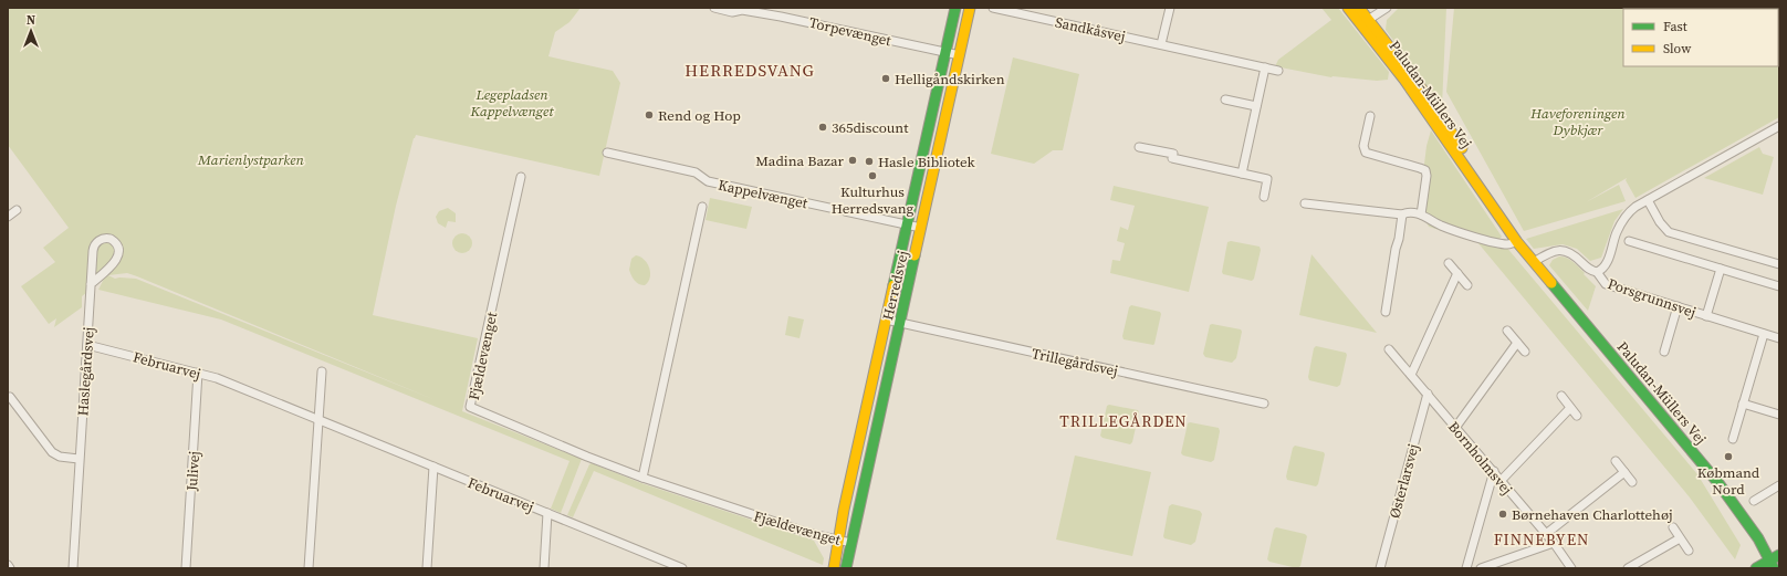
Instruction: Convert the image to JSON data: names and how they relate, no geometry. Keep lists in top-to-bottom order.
{
  "streets": {
    "street": [
      "Sandkåsvej",
      "Torpevænget",
      "Paludan-Müllers Vej",
      "Kappelvænget",
      "Herredsvej",
      "Porsgrunnsvej",
      "Fjældevænget",
      "Trillegårdsvej",
      "Februarvej",
      "Haslegårdsvej",
      "Bornholmsvej",
      "Julivej",
      "Østerlarsvej"
    ]
  },
  "crossings": [
    ["Torpevænget", "Herredsvej"],
    ["Paludan-Müllers Vej", "Porsgrunnsvej"],
    ["Kappelvænget", "Herredsvej"],
    ["Herredsvej", "Fjældevænget"],
    ["Herredsvej", "Trillegårdsvej"],
    ["Februarvej", "Haslegårdsvej"],
    ["Februarvej", "Julivej"],
    ["Bornholmsvej", "Østerlarsvej"]
  ],
  "districts": ["HERREDSVANG", "TRILLEGÅRDEN", "FINNEBYEN"],
  "parks": ["Legepladsen Kappelvænget", "Haveforeningen Dybkjær", "Marienlystparken"],
  "places": [
    "Helligåndskirken",
    "Rend og Hop",
    "365discount",
    "Madina Bazar",
    "Hasle Bibliotek",
    "Kulturhus Herredsvang",
    "Købmand Nord",
    "Børnehaven Charlottehøj"
  ],
  "legend": ["Fast", "Slow"],
  "north": "top"
}
